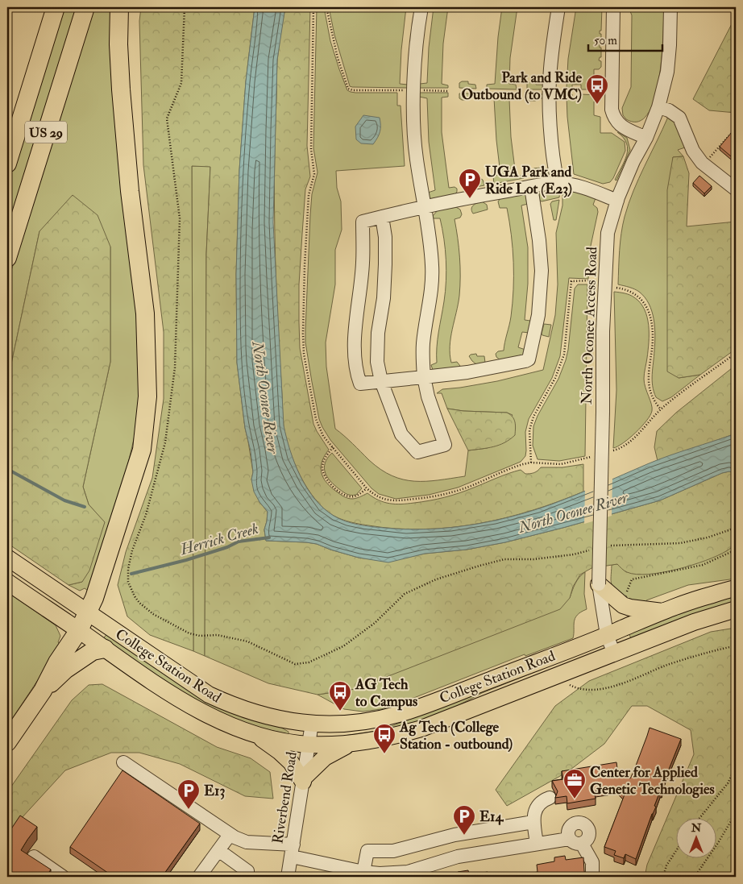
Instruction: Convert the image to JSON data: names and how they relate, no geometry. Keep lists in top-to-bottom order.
{
  "streets": {
    "highway": ["US 29"],
    "main road": ["College Station Road"],
    "street": ["North Oconee Access Road", "Riverbend Road"]
  },
  "crossings": [
    ["North Oconee Access Road", "College Station Road"],
    ["College Station Road", "Riverbend Road"]
  ],
  "water": ["North Oconee River", "Herrick Creek"],
  "places": {
    "bus stop": ["Park and Ride Outbound (to VMC)", "AG Tech to Campus", "Ag Tech (College Station - outbound)"],
    "parking": ["UGA Park and Ride Lot (E23)", "E13", "E14"],
    "office": ["Center for Applied Genetic Technologies"]
  },
  "scale_bar": "50 m",
  "north": "top"
}
